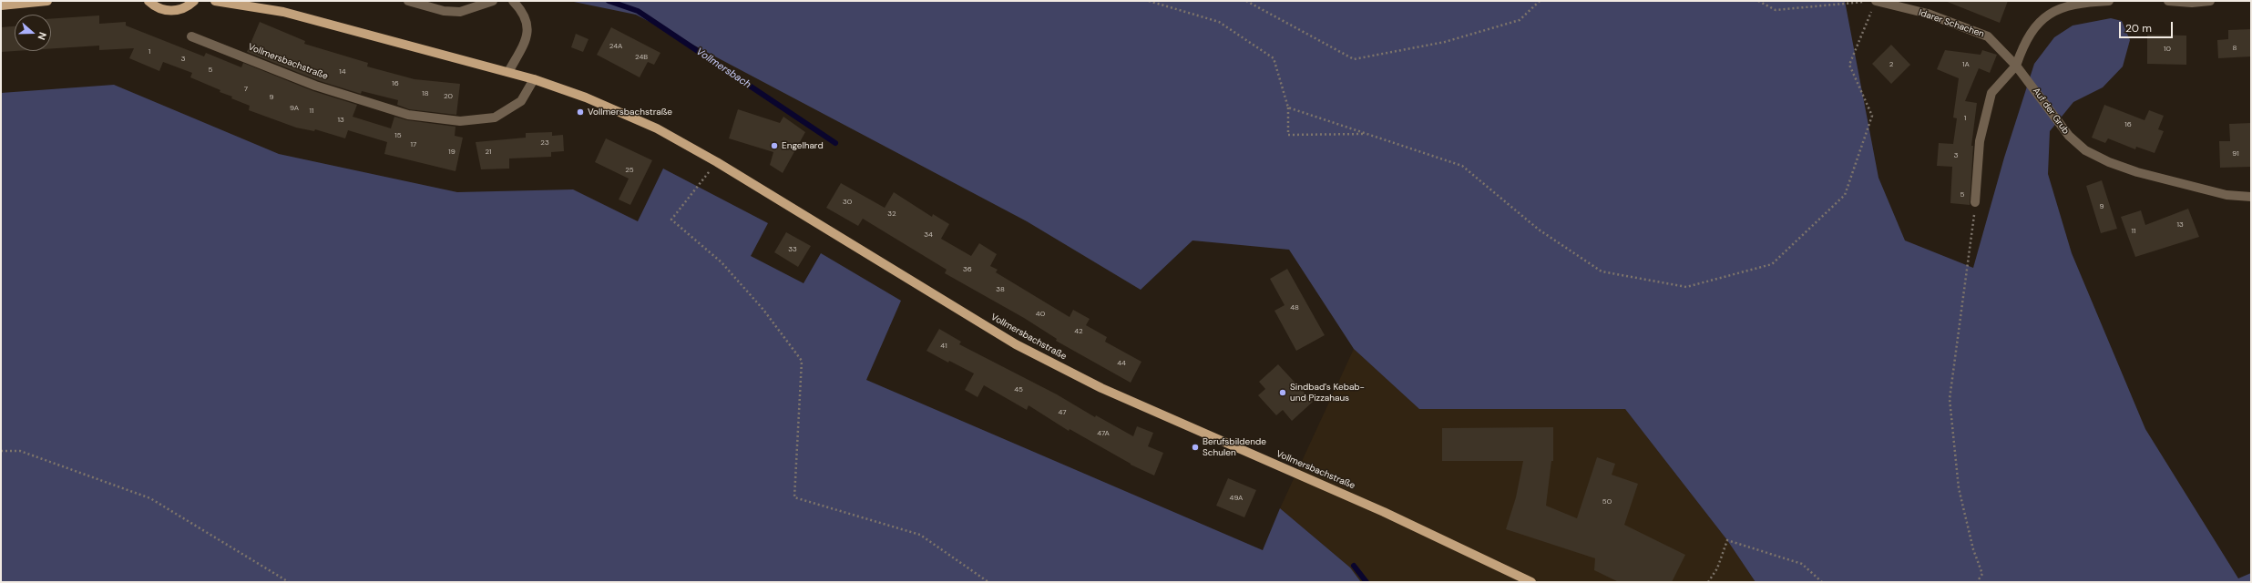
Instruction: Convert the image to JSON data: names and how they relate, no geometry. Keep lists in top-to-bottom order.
{
  "streets": {
    "main road": ["Vollmersbachstraße"],
    "street": ["Idarer Schachen", "Auf der Grub"]
  },
  "crossings": [
    ["Idarer Schachen", "Auf der Grub"]
  ],
  "water": ["Vollmersbach"],
  "places": [
    "Vollmersbachstraße",
    "Engelhard",
    "Sindbad's Kebab- und Pizzahaus",
    "Berufsbildende Schulen"
  ],
  "house_numbers": [
    "24A",
    "8",
    "10",
    "1",
    "24B",
    "3",
    "2",
    "1A",
    "5",
    "14",
    "16",
    "7",
    "18",
    "20",
    "9",
    "9A",
    "11",
    "1",
    "13",
    "16",
    "15",
    "23",
    "17",
    "19",
    "21",
    "91",
    "3",
    "25",
    "5",
    "30",
    "9",
    "32",
    "13",
    "11",
    "34",
    "33",
    "36",
    "38",
    "48",
    "40",
    "42",
    "41",
    "44",
    "45",
    "47",
    "47A",
    "49A",
    "50"
  ],
  "scale_bar": "20 m",
  "north": "right"
}
